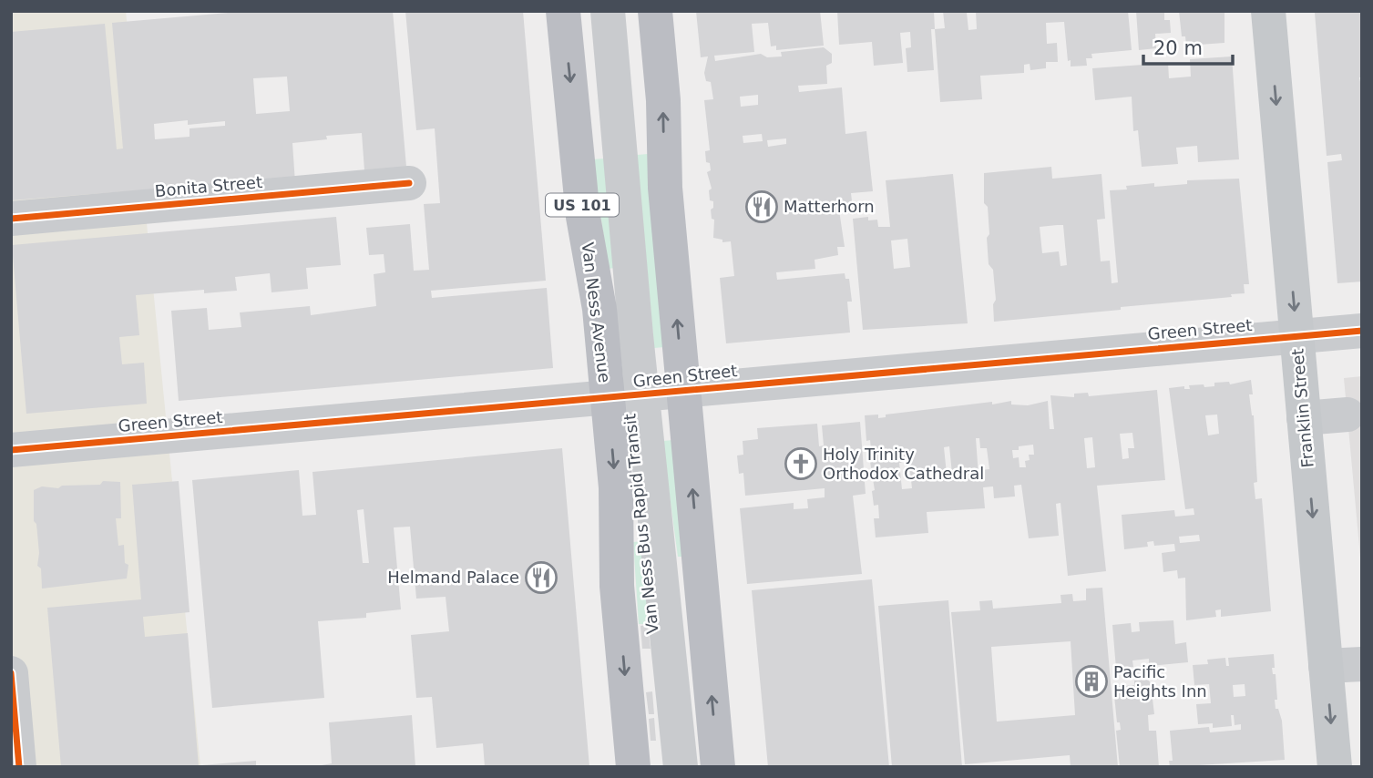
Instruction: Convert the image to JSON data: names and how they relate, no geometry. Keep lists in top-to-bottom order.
{
  "streets": {
    "highway": ["US 101", "Van Ness Avenue"],
    "main road": ["Franklin Street"],
    "street": ["Bonita Street", "Green Street", "Van Ness Bus Rapid Transit"]
  },
  "crossings": [
    ["Van Ness Avenue", "Green Street"],
    ["Green Street", "Franklin Street"],
    ["Green Street", "Van Ness Bus Rapid Transit"]
  ],
  "one_way": ["Franklin Street"],
  "places": {
    "restaurant": ["Matterhorn", "Helmand Palace"],
    "church": ["Holy Trinity Orthodox Cathedral"],
    "building": ["Pacific Heights Inn"]
  },
  "scale_bar": "20 m"
}
